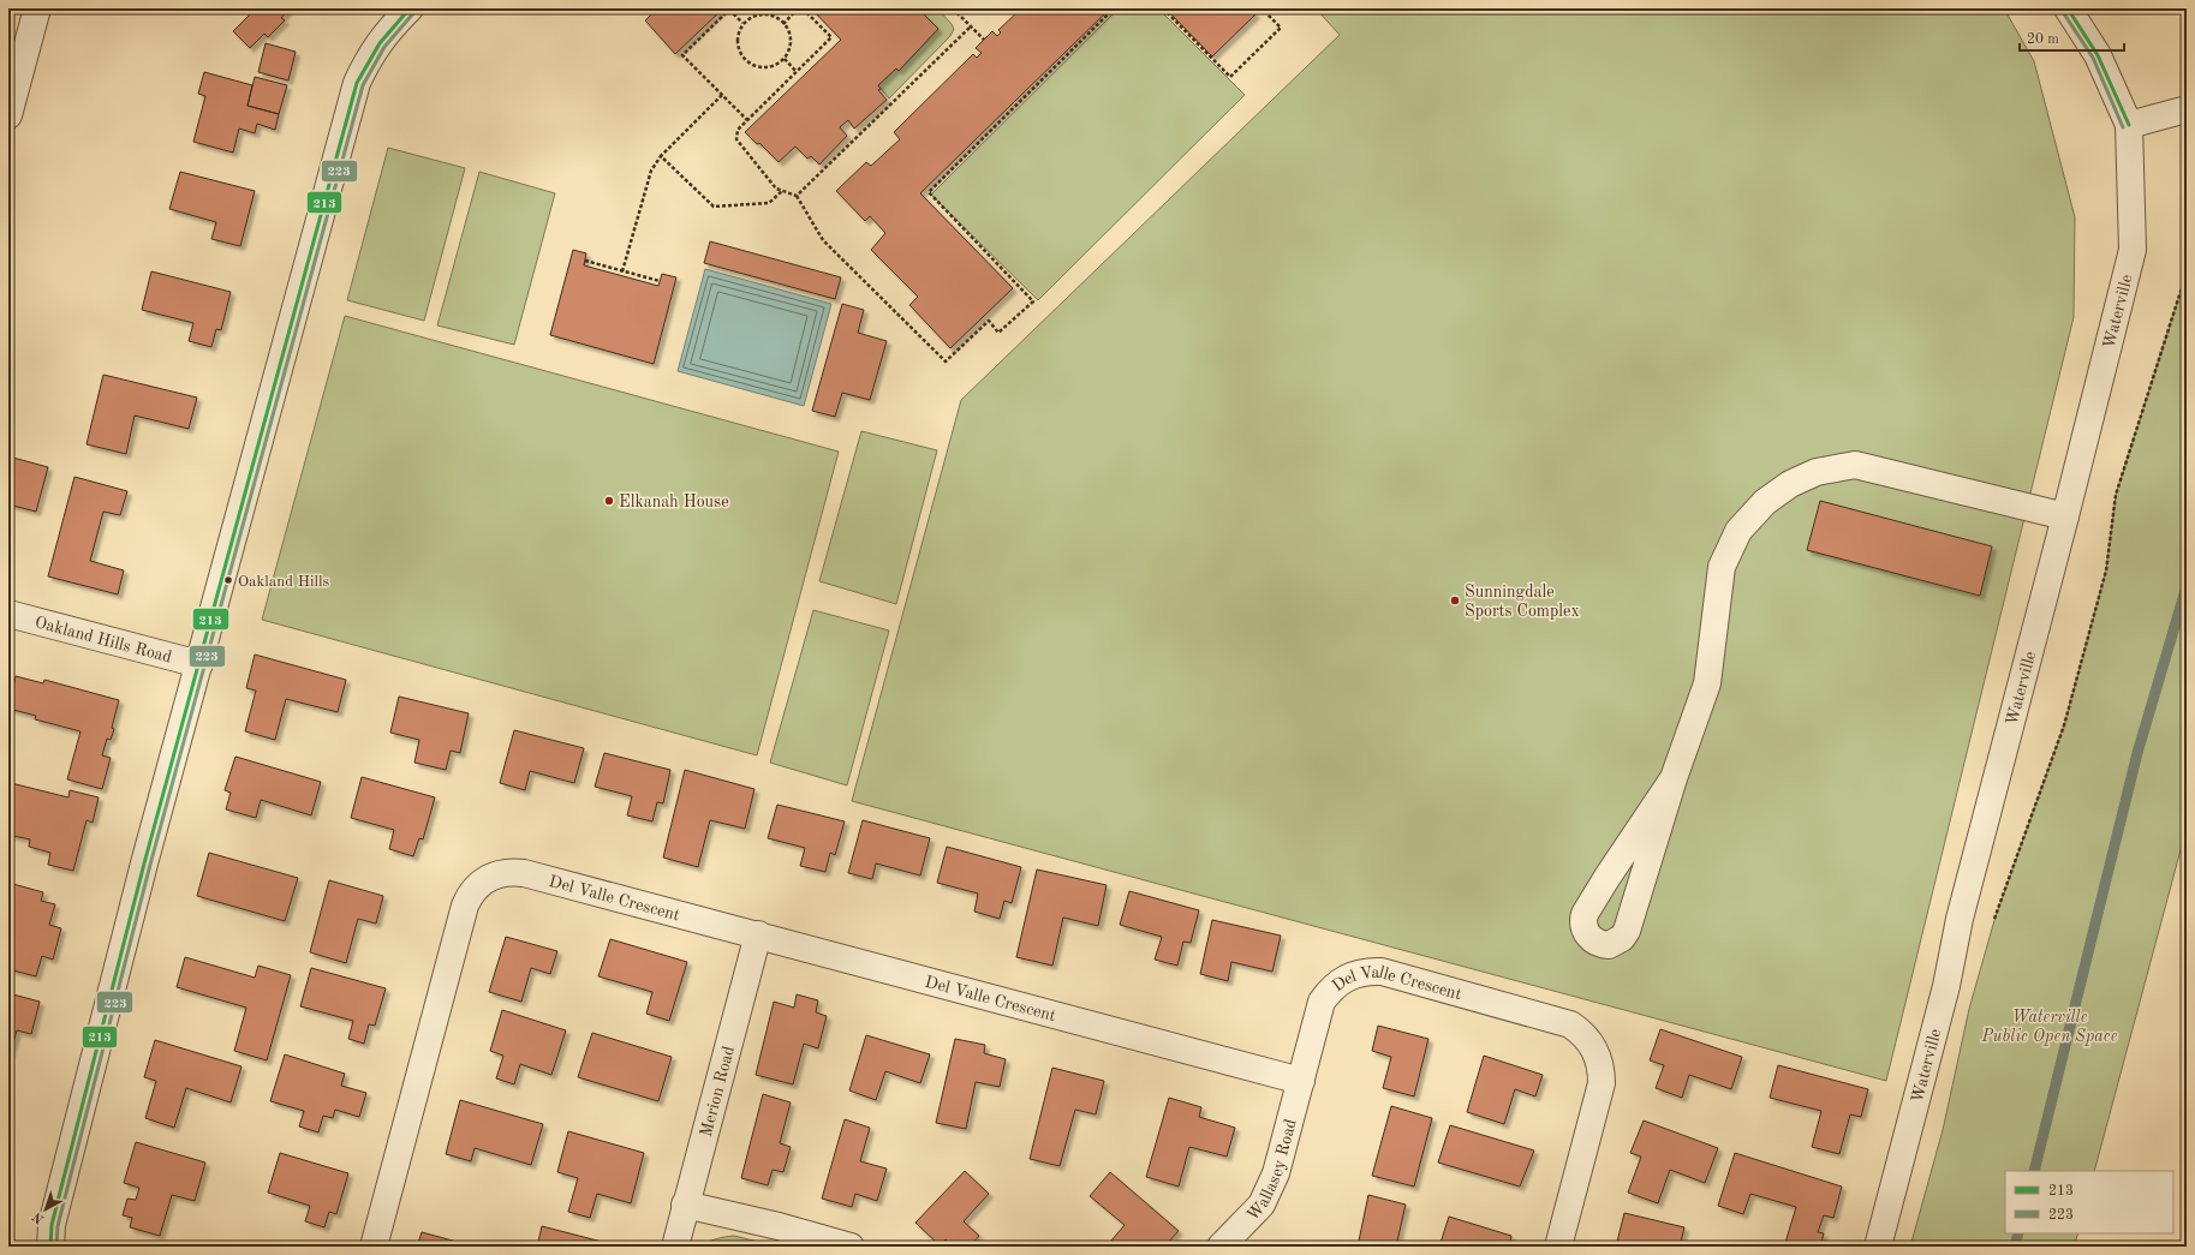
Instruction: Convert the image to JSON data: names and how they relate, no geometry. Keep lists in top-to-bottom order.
{
  "streets": {
    "street": [
      "Waterville",
      "Oakland Hills Road",
      "Del Valle Crescent",
      "Merion Road",
      "Wallasey Road"
    ]
  },
  "crossings": [
    ["Del Valle Crescent", "Merion Road"],
    ["Del Valle Crescent", "Wallasey Road"]
  ],
  "parks": ["Waterville Public Open Space"],
  "places": ["Elkanah House", "Oakland Hills", "Sunningdale Sports Complex"],
  "lines": ["transit line 213", "transit line 223"],
  "legend": ["213", "223"],
  "scale_bar": "20 m",
  "north": "bottom left"
}
